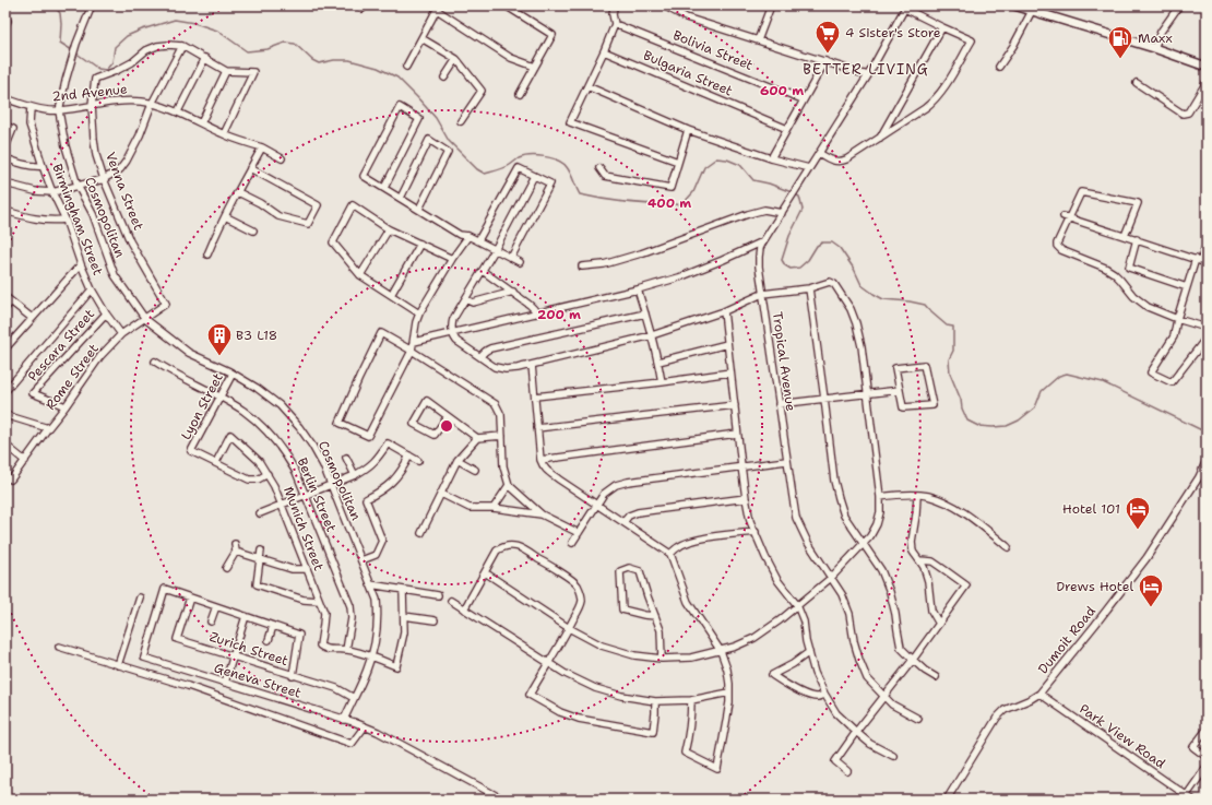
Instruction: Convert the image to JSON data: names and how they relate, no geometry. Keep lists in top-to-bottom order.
{
  "streets": {
    "street": [
      "Bolivia Street",
      "Bulgaria Street",
      "2nd Avenue",
      "Venna Street",
      "Cosmopolitan",
      "Birmingham Street",
      "Pescara Street",
      "Tropical Avenue",
      "Rome Street",
      "Lyon Street",
      "Berlin Street",
      "Munich Street",
      "Dumoit Road",
      "Zurich Street",
      "Geneva Street",
      "Park View Road"
    ]
  },
  "crossings": [
    ["2nd Avenue", "Venna Street"],
    ["2nd Avenue", "Cosmopolitan"],
    ["2nd Avenue", "Birmingham Street"],
    ["Venna Street", "Rome Street"],
    ["Cosmopolitan", "Rome Street"],
    ["Cosmopolitan", "Lyon Street"],
    ["Cosmopolitan", "Zurich Street"],
    ["Cosmopolitan", "Geneva Street"],
    ["Birmingham Street", "Pescara Street"],
    ["Birmingham Street", "Rome Street"],
    ["Pescara Street", "Rome Street"],
    ["Lyon Street", "Berlin Street"],
    ["Lyon Street", "Munich Street"],
    ["Berlin Street", "Munich Street"],
    ["Dumoit Road", "Park View Road"],
    ["Zurich Street", "Geneva Street"]
  ],
  "districts": ["BETTER LIVING"],
  "places": {
    "supermarket": ["4 Sister's Store"],
    "fuel station": ["Maxx"],
    "building": ["B3 L18"],
    "hotel": ["Hotel 101", "Drews Hotel"]
  },
  "rings": ["600 m", "400 m", "200 m"]
}
